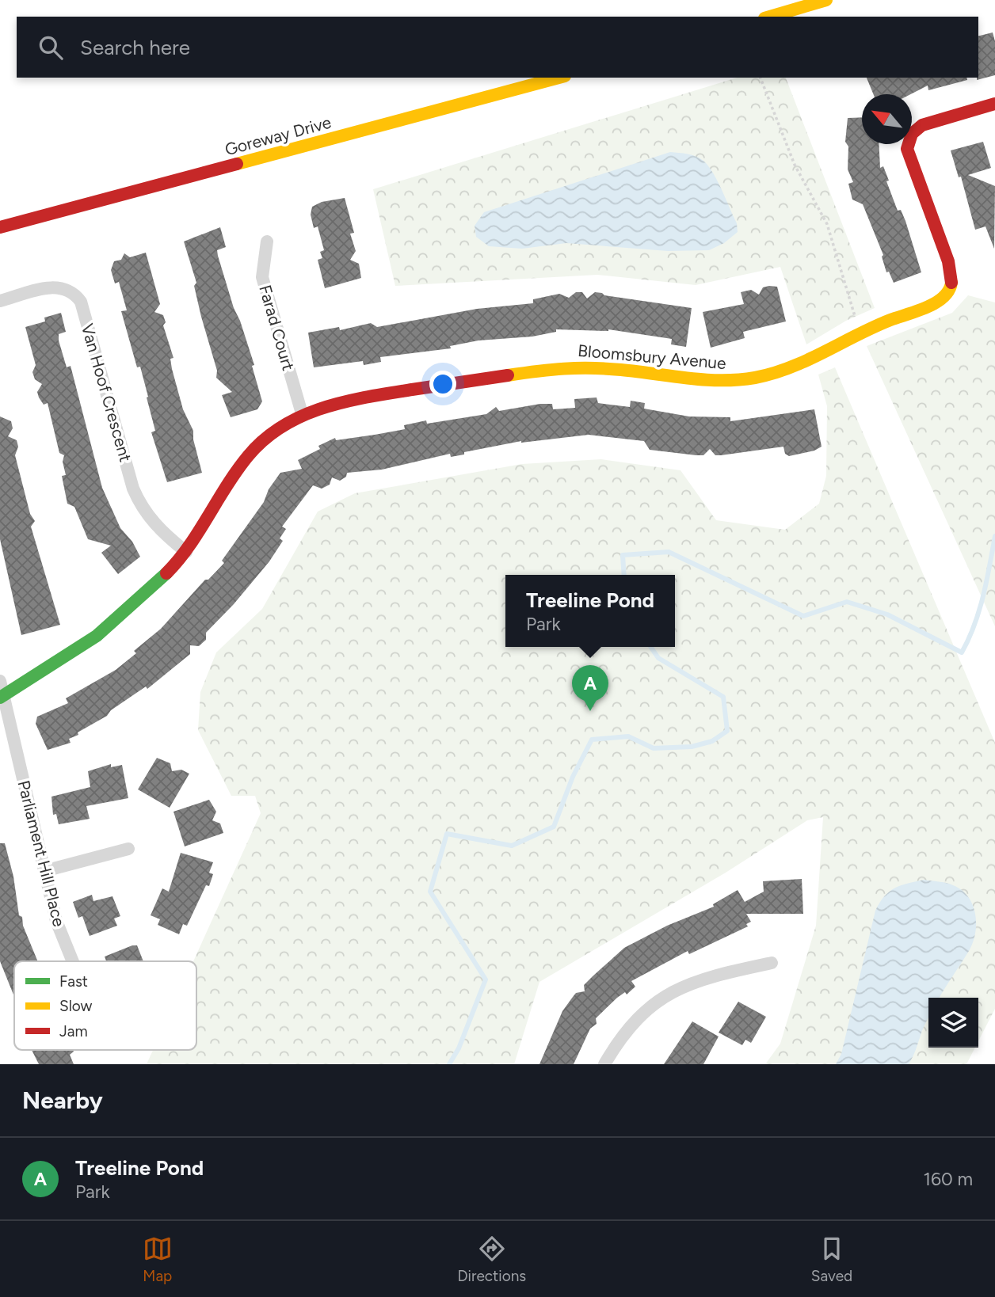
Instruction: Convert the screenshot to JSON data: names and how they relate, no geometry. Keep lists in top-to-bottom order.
{
  "streets": {
    "street": [
      "Goreway Drive",
      "Farad Court",
      "Bloomsbury Avenue",
      "Van Hoof Crescent",
      "Parliament Hill Place"
    ]
  },
  "crossings": [
    ["Farad Court", "Bloomsbury Avenue"],
    ["Bloomsbury Avenue", "Van Hoof Crescent"],
    ["Bloomsbury Avenue", "Parliament Hill Place"]
  ],
  "legend": ["Fast", "Slow", "Jam"],
  "north": "top left",
  "page": {
    "search": "Search here",
    "popup": ["Treeline Pond", "Park"],
    "pins": "A",
    "heading": "Nearby",
    "list": [
      {
        "mark": "A",
        "name": "Treeline Pond",
        "note": "Park",
        "value": "160 m"
      }
    ],
    "nav": ["Map", "Directions", "Saved"]
  }
}
